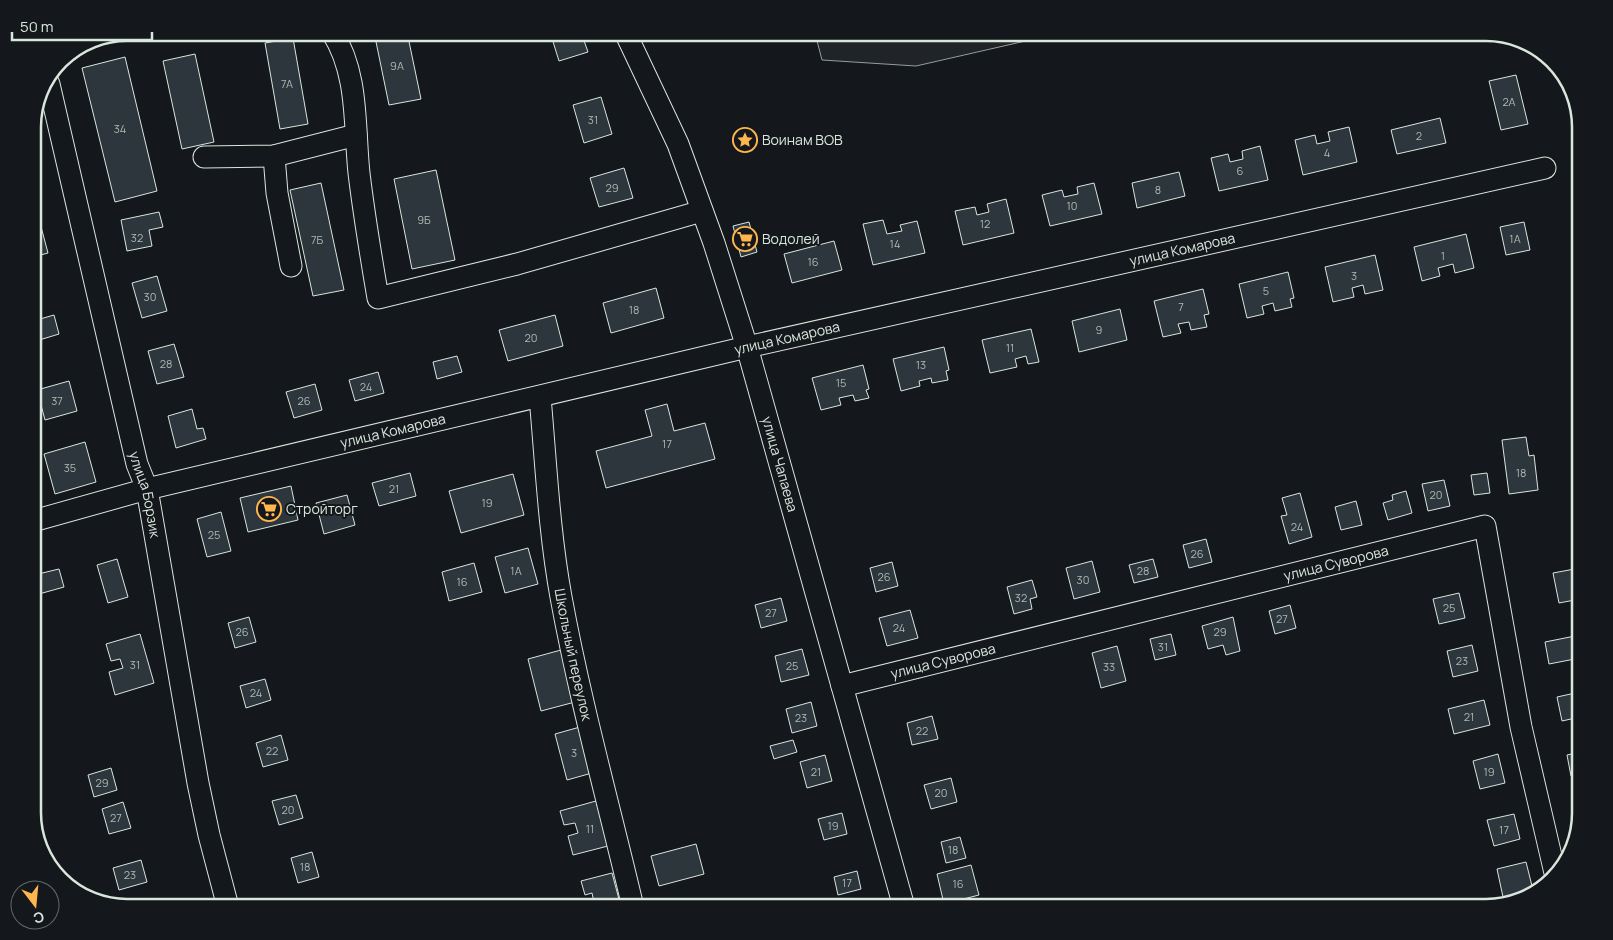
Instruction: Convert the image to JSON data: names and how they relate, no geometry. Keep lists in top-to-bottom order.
{
  "streets": {
    "street": [
      "улица Комарова",
      "улица Чапаева",
      "улица Борзик",
      "улица Суворова",
      "Школьный переулок"
    ]
  },
  "crossings": [
    ["улица Комарова", "улица Чапаева"],
    ["улица Комарова", "улица Борзик"],
    ["улица Комарова", "Школьный переулок"],
    ["улица Чапаева", "улица Суворова"]
  ],
  "places": {
    "place": ["Воинам ВОВ"],
    "supermarket": ["Водолей", "Стройторг"]
  },
  "house_numbers": [
    "9А",
    "7А",
    "2А",
    "31",
    "34",
    "2",
    "4",
    "6",
    "29",
    "8",
    "10",
    "9Б",
    "12",
    "32",
    "1А",
    "7Б",
    "14",
    "1",
    "16",
    "3",
    "5",
    "30",
    "7",
    "18",
    "9",
    "20",
    "11",
    "28",
    "13",
    "15",
    "24",
    "37",
    "26",
    "17",
    "35",
    "18",
    "21",
    "20",
    "19",
    "24",
    "25",
    "26",
    "1А",
    "28",
    "26",
    "30",
    "16",
    "32",
    "25",
    "27",
    "27",
    "24",
    "26",
    "29",
    "31",
    "23",
    "31",
    "25",
    "33",
    "24",
    "21",
    "23",
    "22",
    "22",
    "3",
    "21",
    "19",
    "29",
    "20",
    "20",
    "27",
    "19",
    "11",
    "17",
    "18",
    "18",
    "23",
    "17",
    "16"
  ],
  "scale_bar": "50 m",
  "north": "bottom"
}
